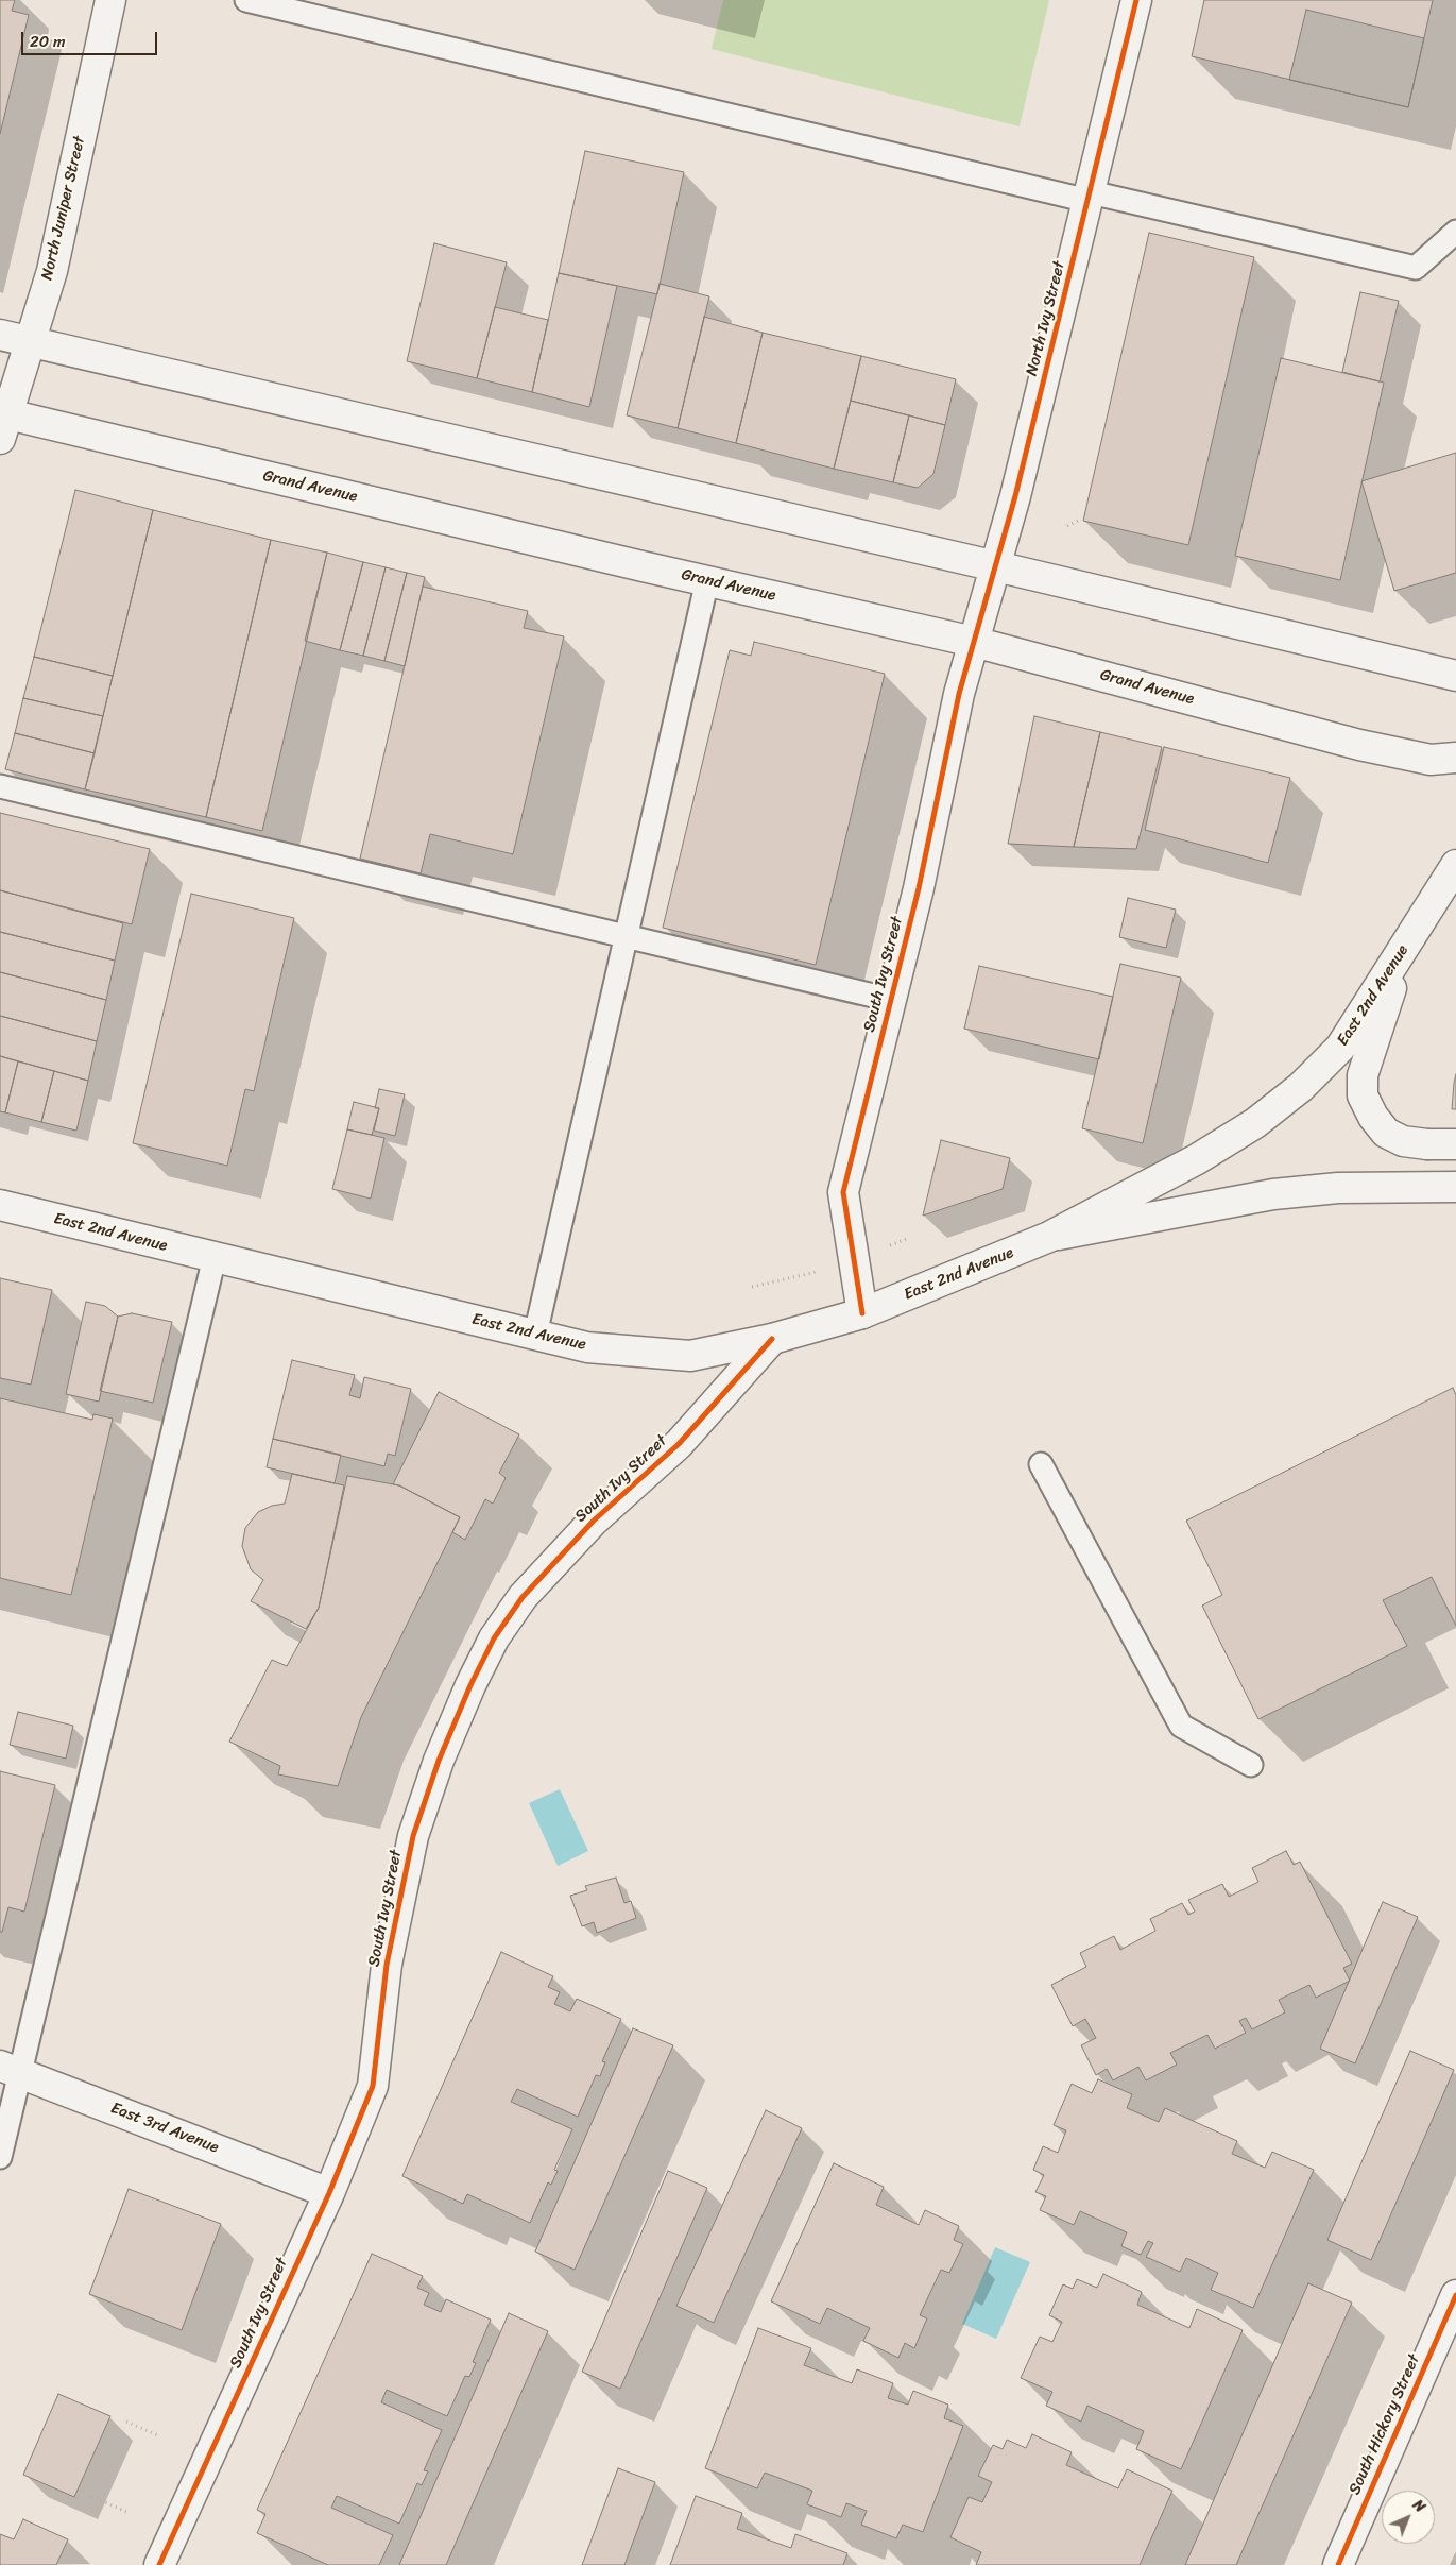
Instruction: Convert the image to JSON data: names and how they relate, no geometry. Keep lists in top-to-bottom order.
{
  "streets": {
    "main road": [
      "North Juniper Street",
      "North Ivy Street",
      "Grand Avenue",
      "South Ivy Street",
      "East 2nd Avenue",
      "East 3rd Avenue",
      "South Hickory Street"
    ]
  },
  "crossings": [
    ["North Juniper Street", "Grand Avenue"],
    ["North Ivy Street", "Grand Avenue"],
    ["North Ivy Street", "South Ivy Street"],
    ["Grand Avenue", "South Ivy Street"],
    ["South Ivy Street", "East 2nd Avenue"],
    ["South Ivy Street", "East 3rd Avenue"]
  ],
  "scale_bar": "20 m",
  "north": "top right"
}
